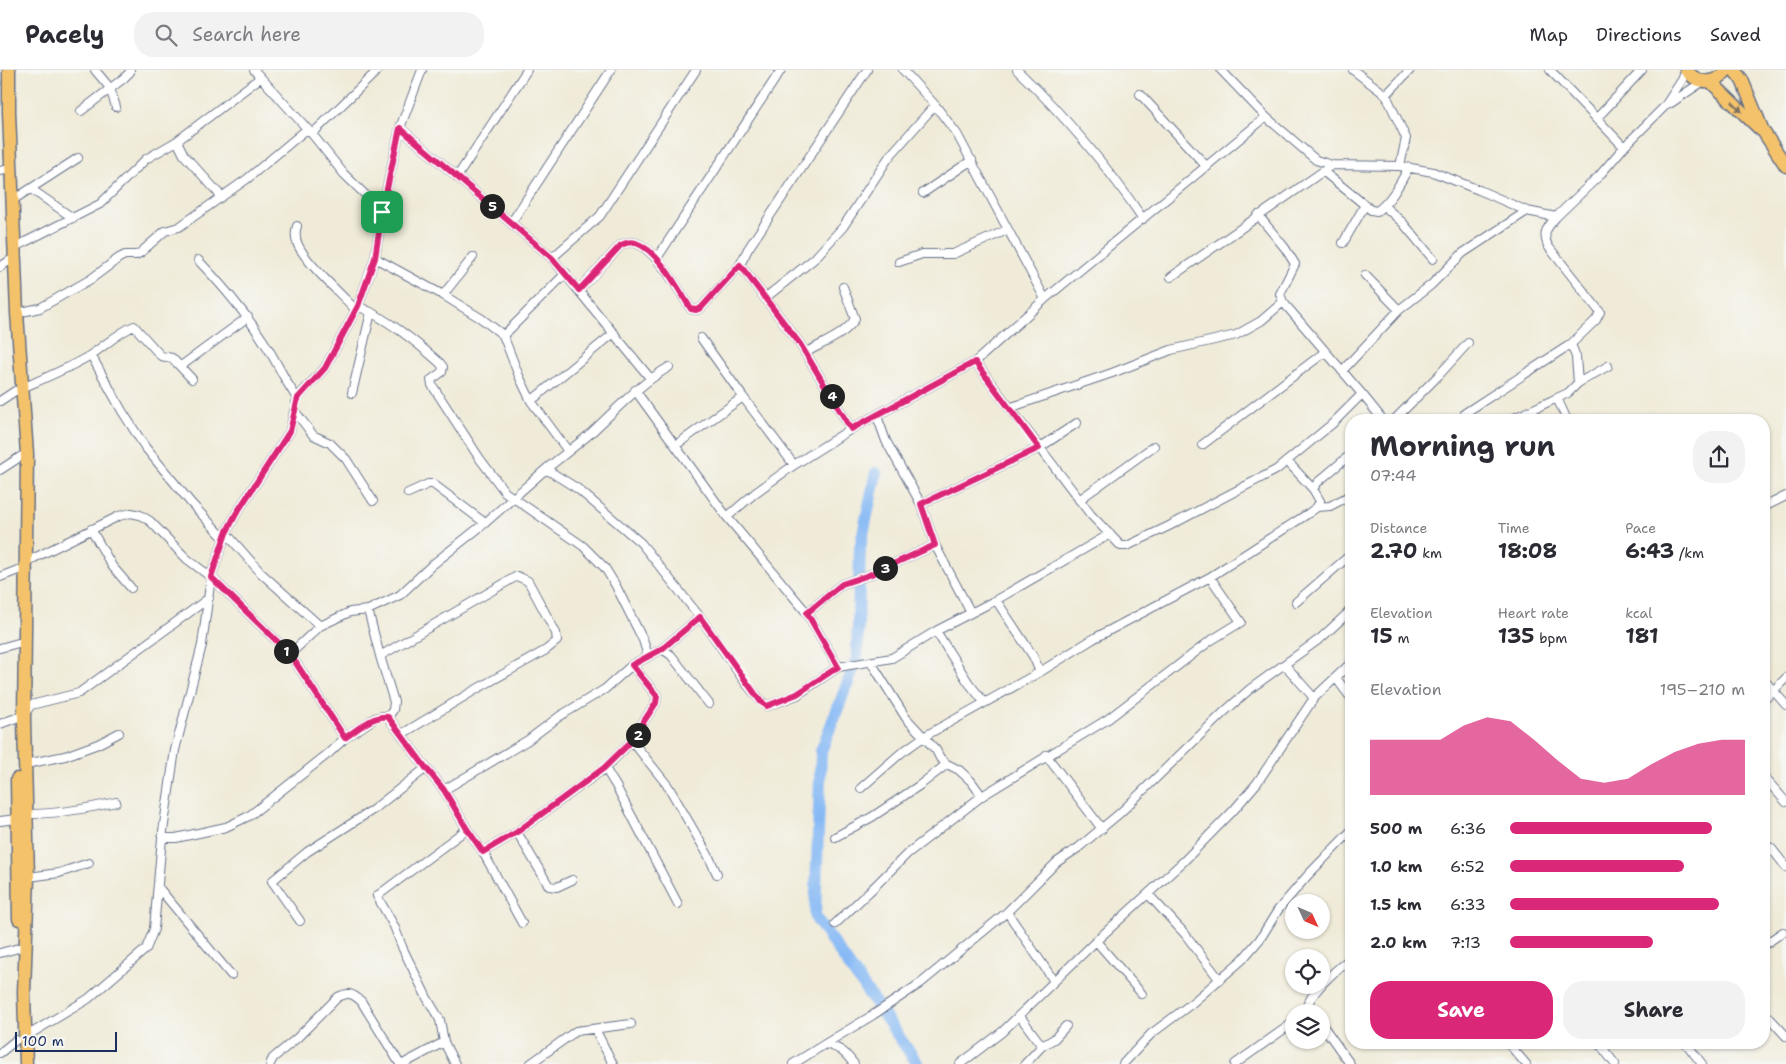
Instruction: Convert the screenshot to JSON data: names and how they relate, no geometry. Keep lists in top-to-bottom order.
{
  "scale_bar": "100 m",
  "north": "bottom right",
  "page": {
    "header": "Pacely",
    "search": "Search here",
    "nav": ["Map", "Directions", "Saved"],
    "pins": [
      "5",
      "4",
      "3",
      "1",
      "2"
    ],
    "heading": ["Morning run", "07:44"],
    "stats": [
      ["Distance", "2.70 km"],
      ["Time", "18:08"],
      ["Pace", "6:43 /km"],
      ["Elevation", "15 m"],
      ["Heart rate", "135 bpm"],
      ["kcal", "181"]
    ],
    "chart": ["Elevation", "195–210 m"],
    "list": [
      {
        "name": "500 m",
        "note": "6:36"
      },
      {
        "name": "1.0 km",
        "note": "6:52"
      },
      {
        "name": "1.5 km",
        "note": "6:33"
      },
      {
        "name": "2.0 km",
        "note": "7:13"
      }
    ],
    "buttons": ["Save", "Share"],
    "scale": "100 m"
  }
}
